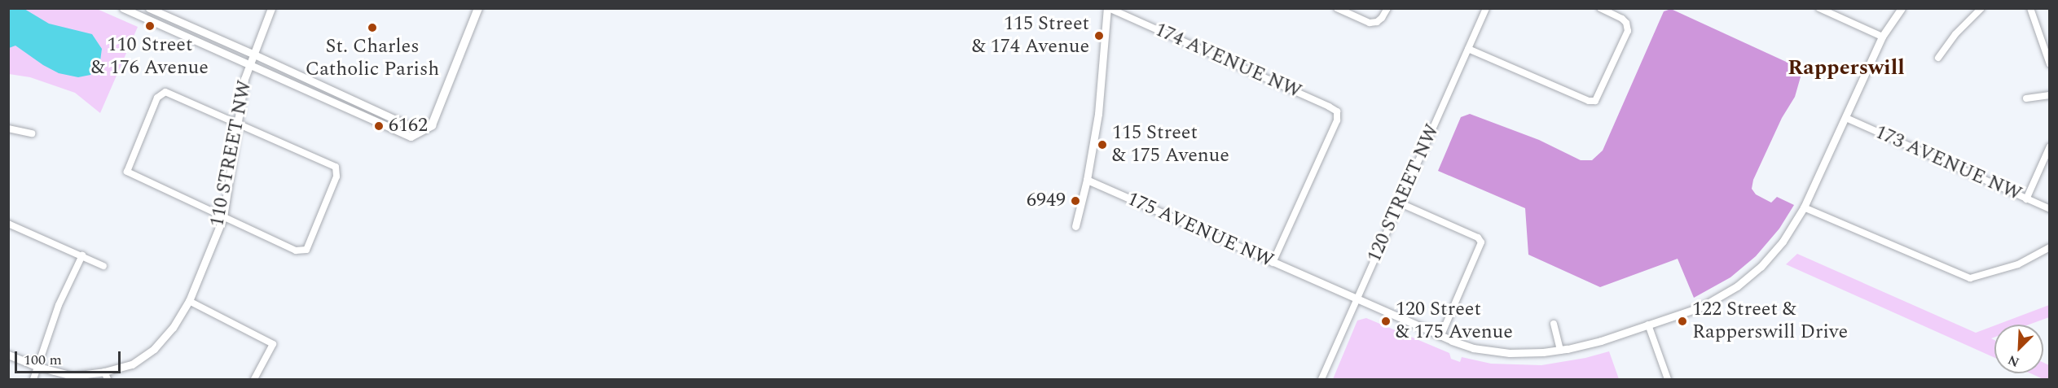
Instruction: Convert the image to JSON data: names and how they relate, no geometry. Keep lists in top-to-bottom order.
{
  "streets": {
    "street": [
      "174 AVENUE NW",
      "110 STREET NW",
      "173 AVENUE NW",
      "120 STREET NW",
      "175 AVENUE NW"
    ]
  },
  "crossings": [
    ["174 AVENUE NW", "175 AVENUE NW"],
    ["173 AVENUE NW", "175 AVENUE NW"],
    ["120 STREET NW", "175 AVENUE NW"]
  ],
  "districts": ["Rapperswill"],
  "places": [
    "110 Street & 176 Avenue",
    "St. Charles Catholic Parish",
    "115 Street & 174 Avenue",
    "6162",
    "115 Street & 175 Avenue",
    "6949",
    "120 Street & 175 Avenue",
    "122 Street & Rapperswill Drive"
  ],
  "scale_bar": "100 m",
  "north": "bottom left"
}
